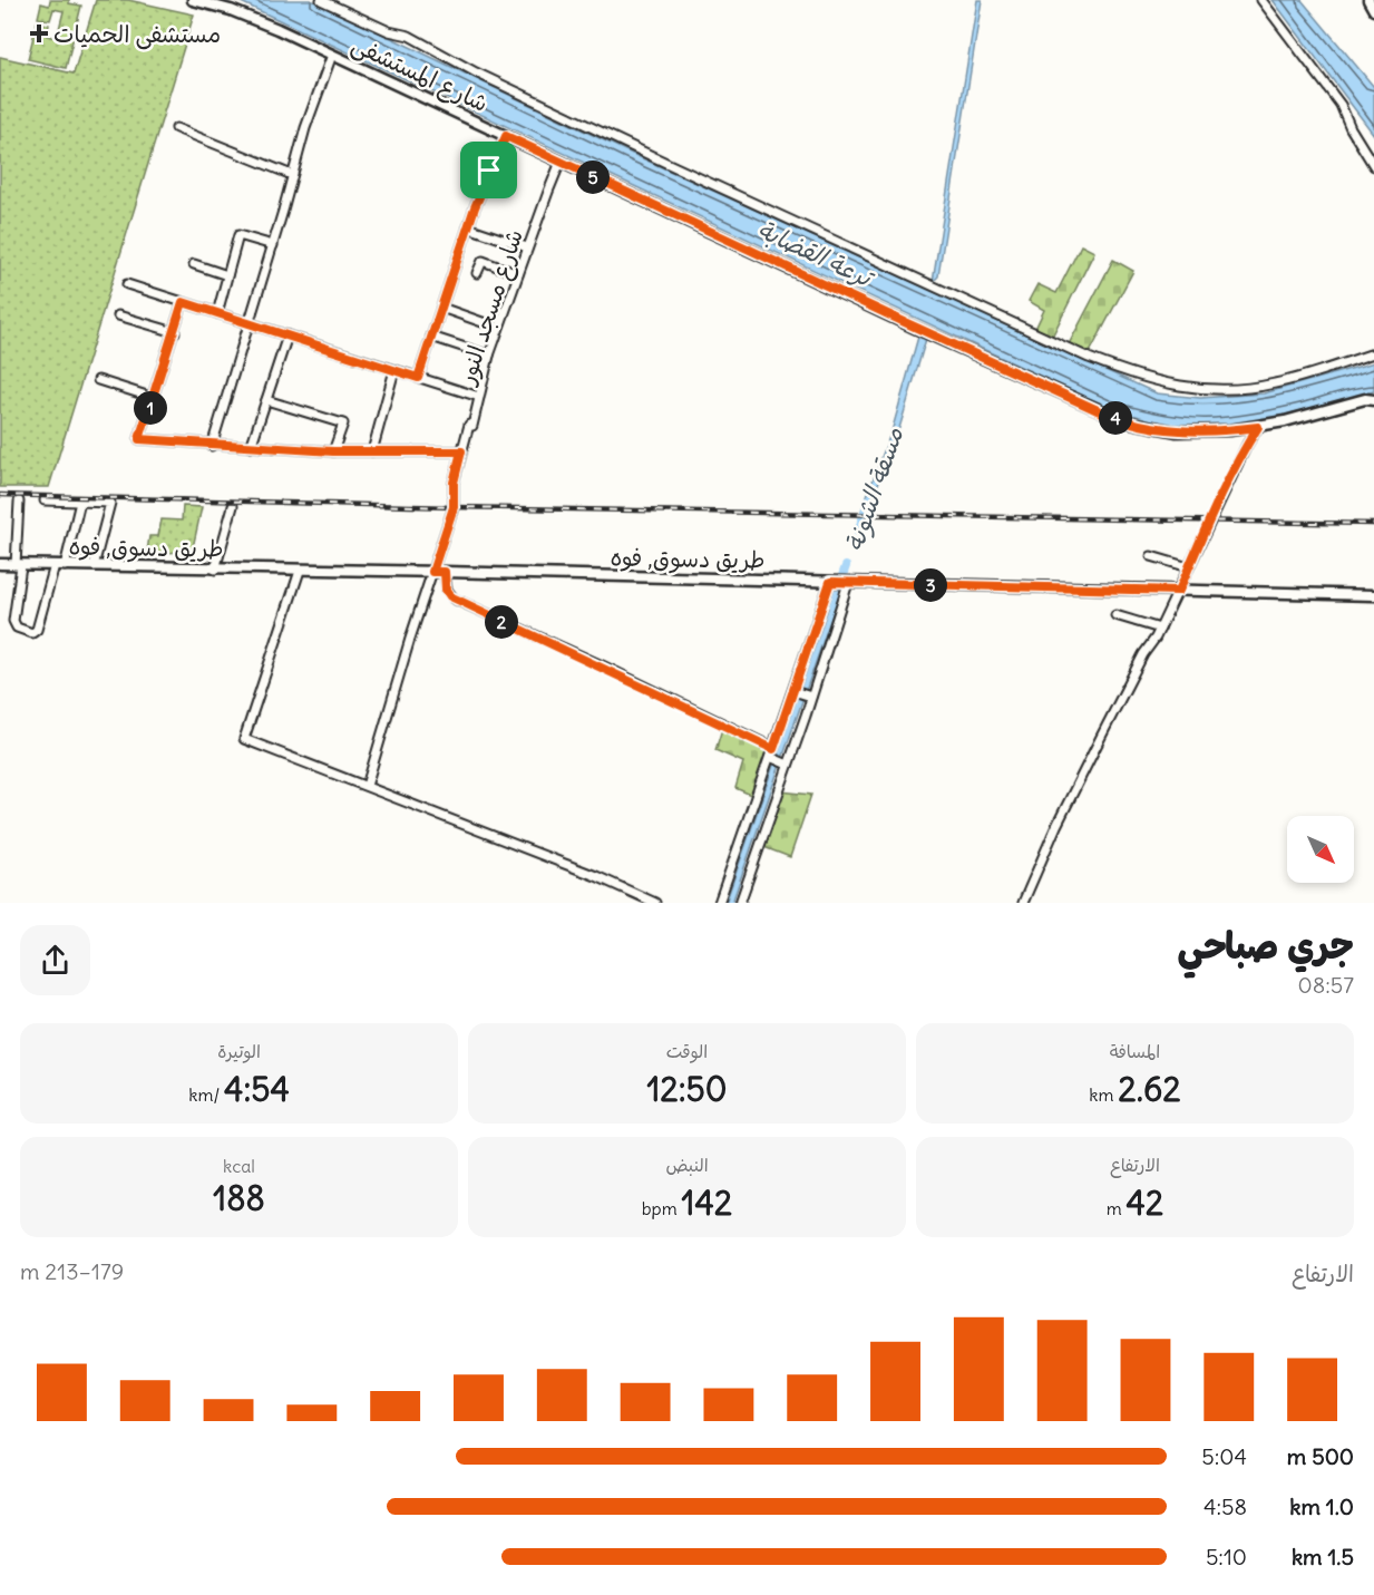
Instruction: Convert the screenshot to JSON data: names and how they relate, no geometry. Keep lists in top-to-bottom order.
{
  "streets": {
    "main road": ["شارع المستشفى", "طريق دسوق, فوه"],
    "street": ["شارع مسجد النور"]
  },
  "crossings": [
    ["شارع المستشفى", "شارع مسجد النور"],
    ["شارع مسجد النور", "طريق دسوق, فوه"]
  ],
  "water": ["ترعة القضابة", "مسقة الشونة"],
  "places": {
    "health": ["مستشفى الحميات"]
  },
  "north": "bottom right",
  "page": {
    "pins": [
      "5",
      "1",
      "4",
      "3",
      "2"
    ],
    "heading": ["جري صباحي", "08:57"],
    "stats": [
      ["المسافة", "2.62 km"],
      ["الوقت", "12:50"],
      ["الوتيرة", "4:54 /km"],
      ["الارتفاع", "42 m"],
      ["النبض", "142 bpm"],
      ["kcal", "188"]
    ],
    "chart": ["الارتفاع", "179–213 m"],
    "list": [
      {
        "name": "500 m",
        "note": "5:04"
      },
      {
        "name": "1.0 km",
        "note": "4:58"
      },
      {
        "name": "1.5 km",
        "note": "5:10"
      }
    ]
  }
}
